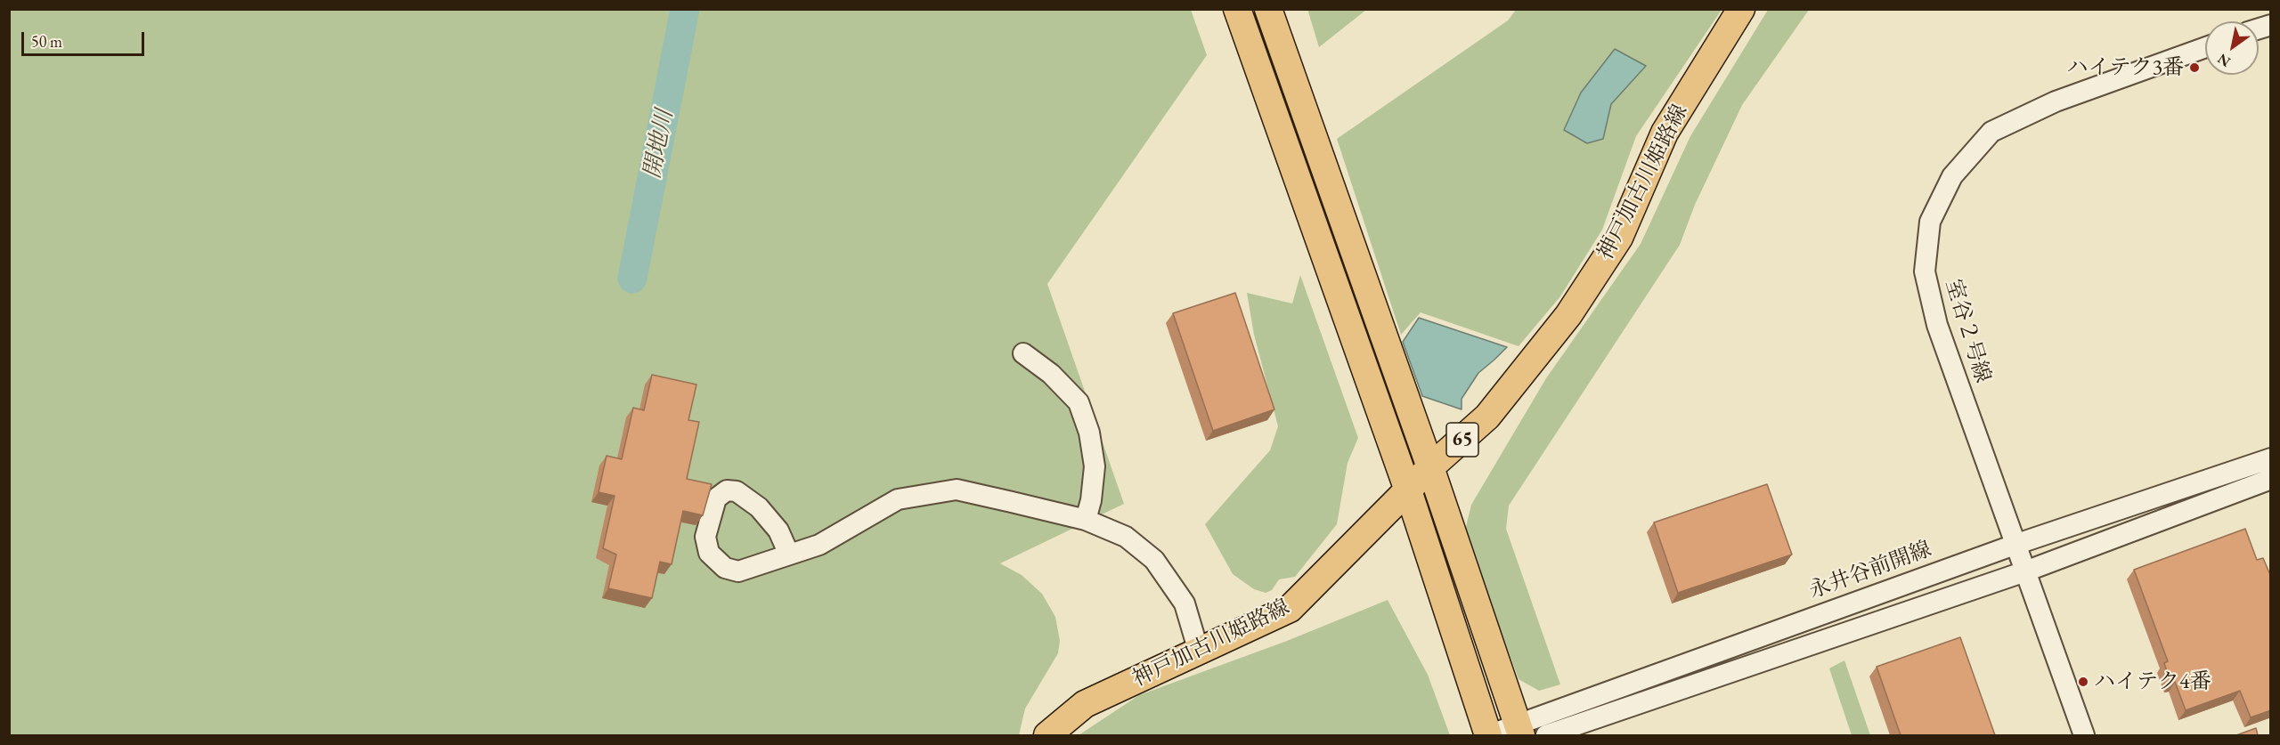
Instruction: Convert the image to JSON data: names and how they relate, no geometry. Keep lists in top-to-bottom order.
{
  "streets": {
    "main road": ["神戸加古川姫路線", "65"],
    "street": ["室谷２号線", "永井谷前開線"]
  },
  "crossings": [
    ["神戸加古川姫路線", "65"],
    ["室谷２号線", "永井谷前開線"],
    ["65", "永井谷前開線"]
  ],
  "water": ["開地川"],
  "places": ["ハイテク3番", "ハイテク4番"],
  "scale_bar": "50 m",
  "north": "bottom left"
}
